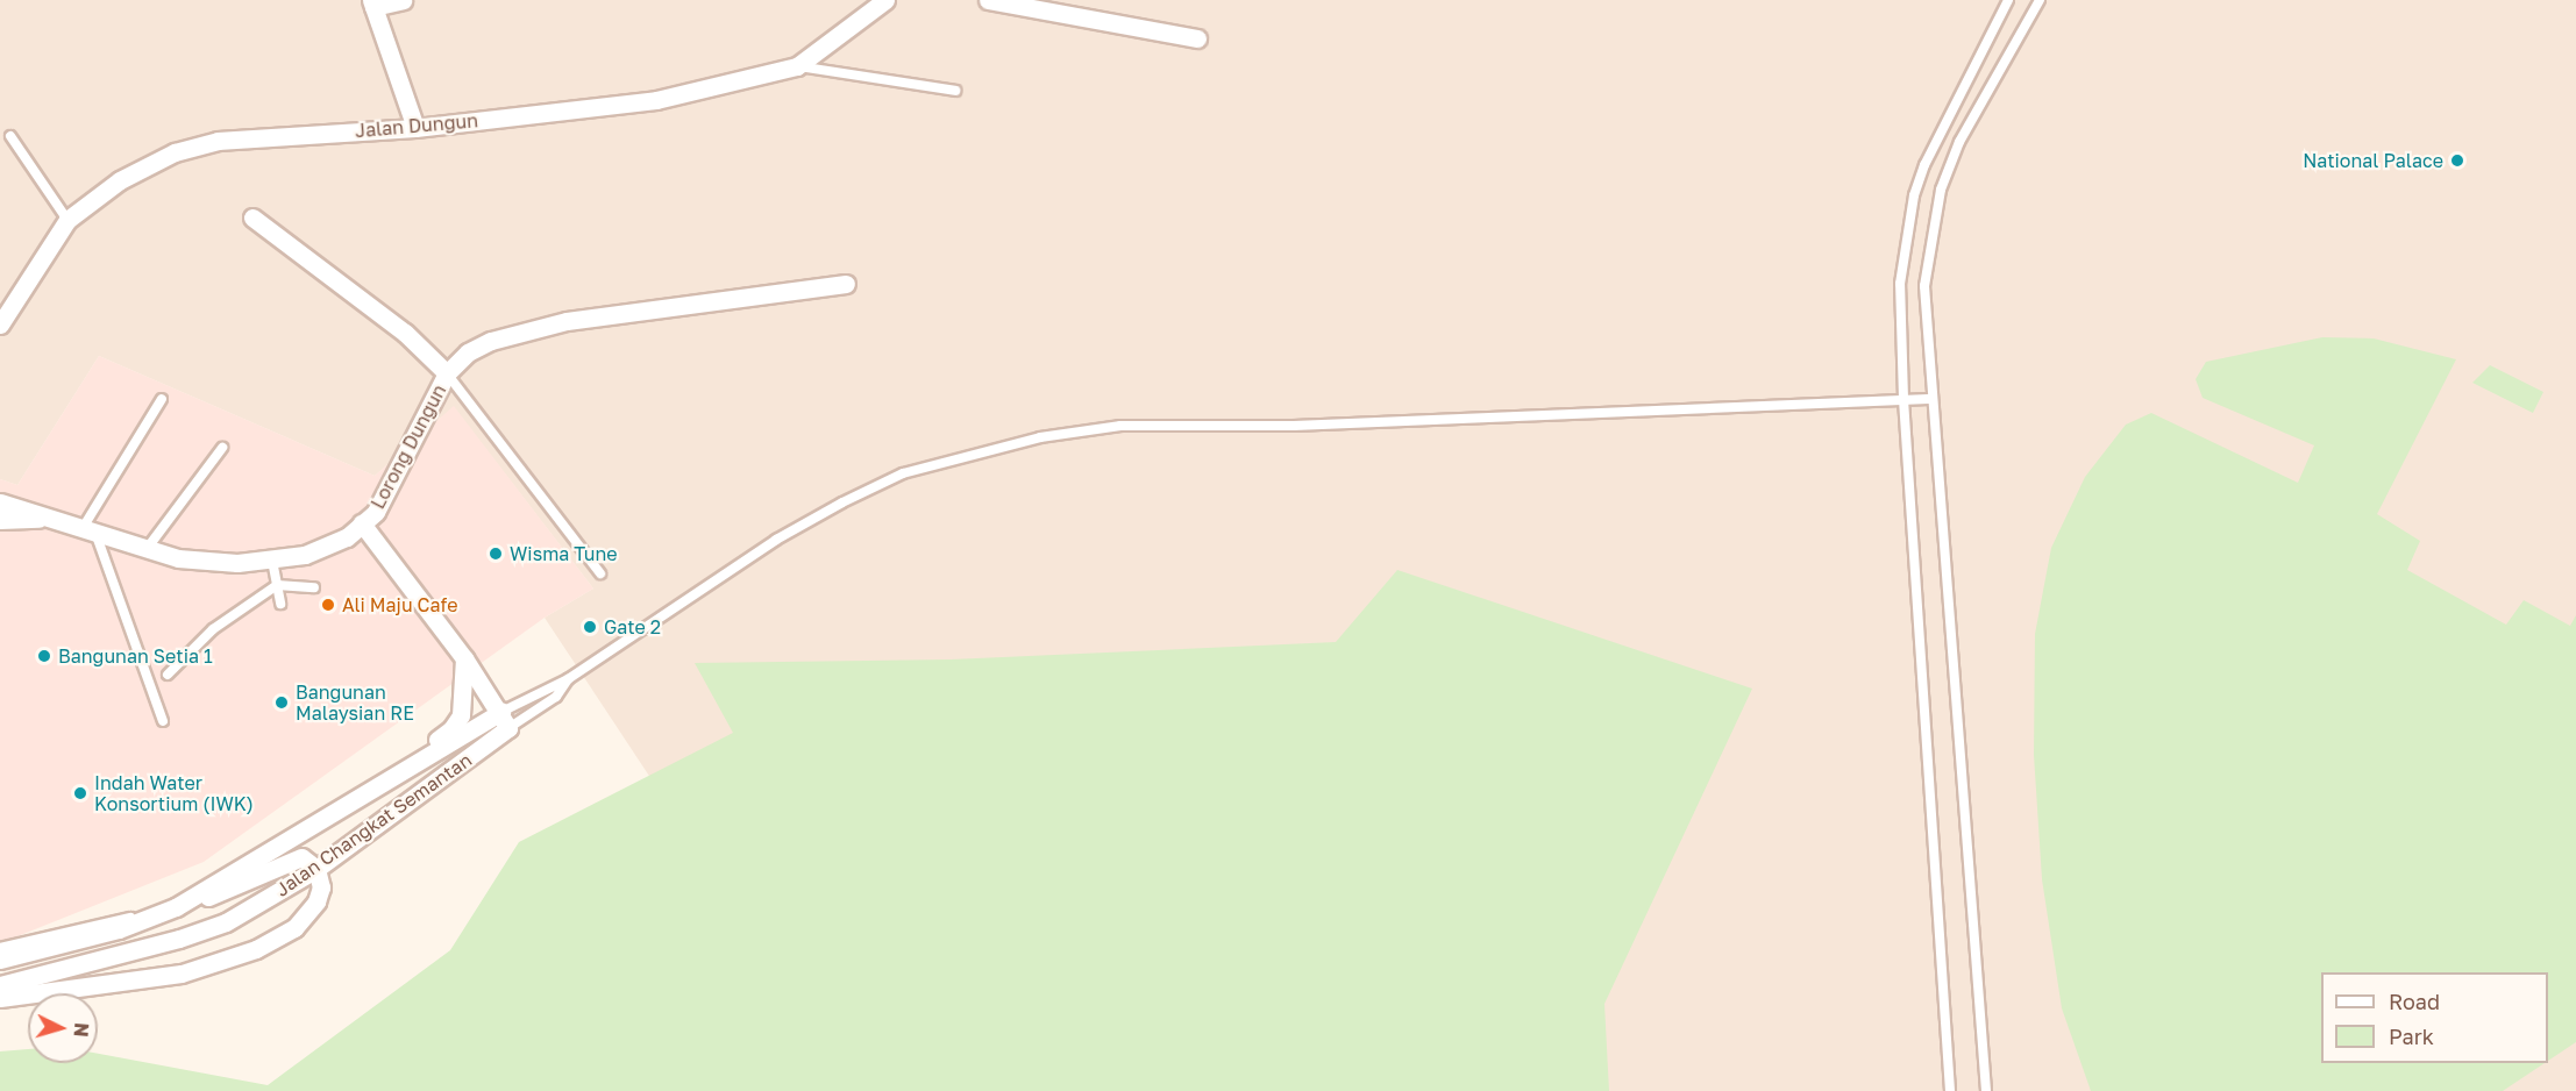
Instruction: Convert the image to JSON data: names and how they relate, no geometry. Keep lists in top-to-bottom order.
{
  "streets": {
    "street": ["Jalan Dungun", "Lorong Dungun", "Jalan Changkat Semantan"]
  },
  "places": [
    "National Palace",
    "Wisma Tune",
    "Ali Maju Cafe",
    "Gate 2",
    "Bangunan Setia 1",
    "Bangunan Malaysian RE",
    "Indah Water Konsortium (IWK)"
  ],
  "legend": ["Road", "Park"],
  "north": "right"
}
